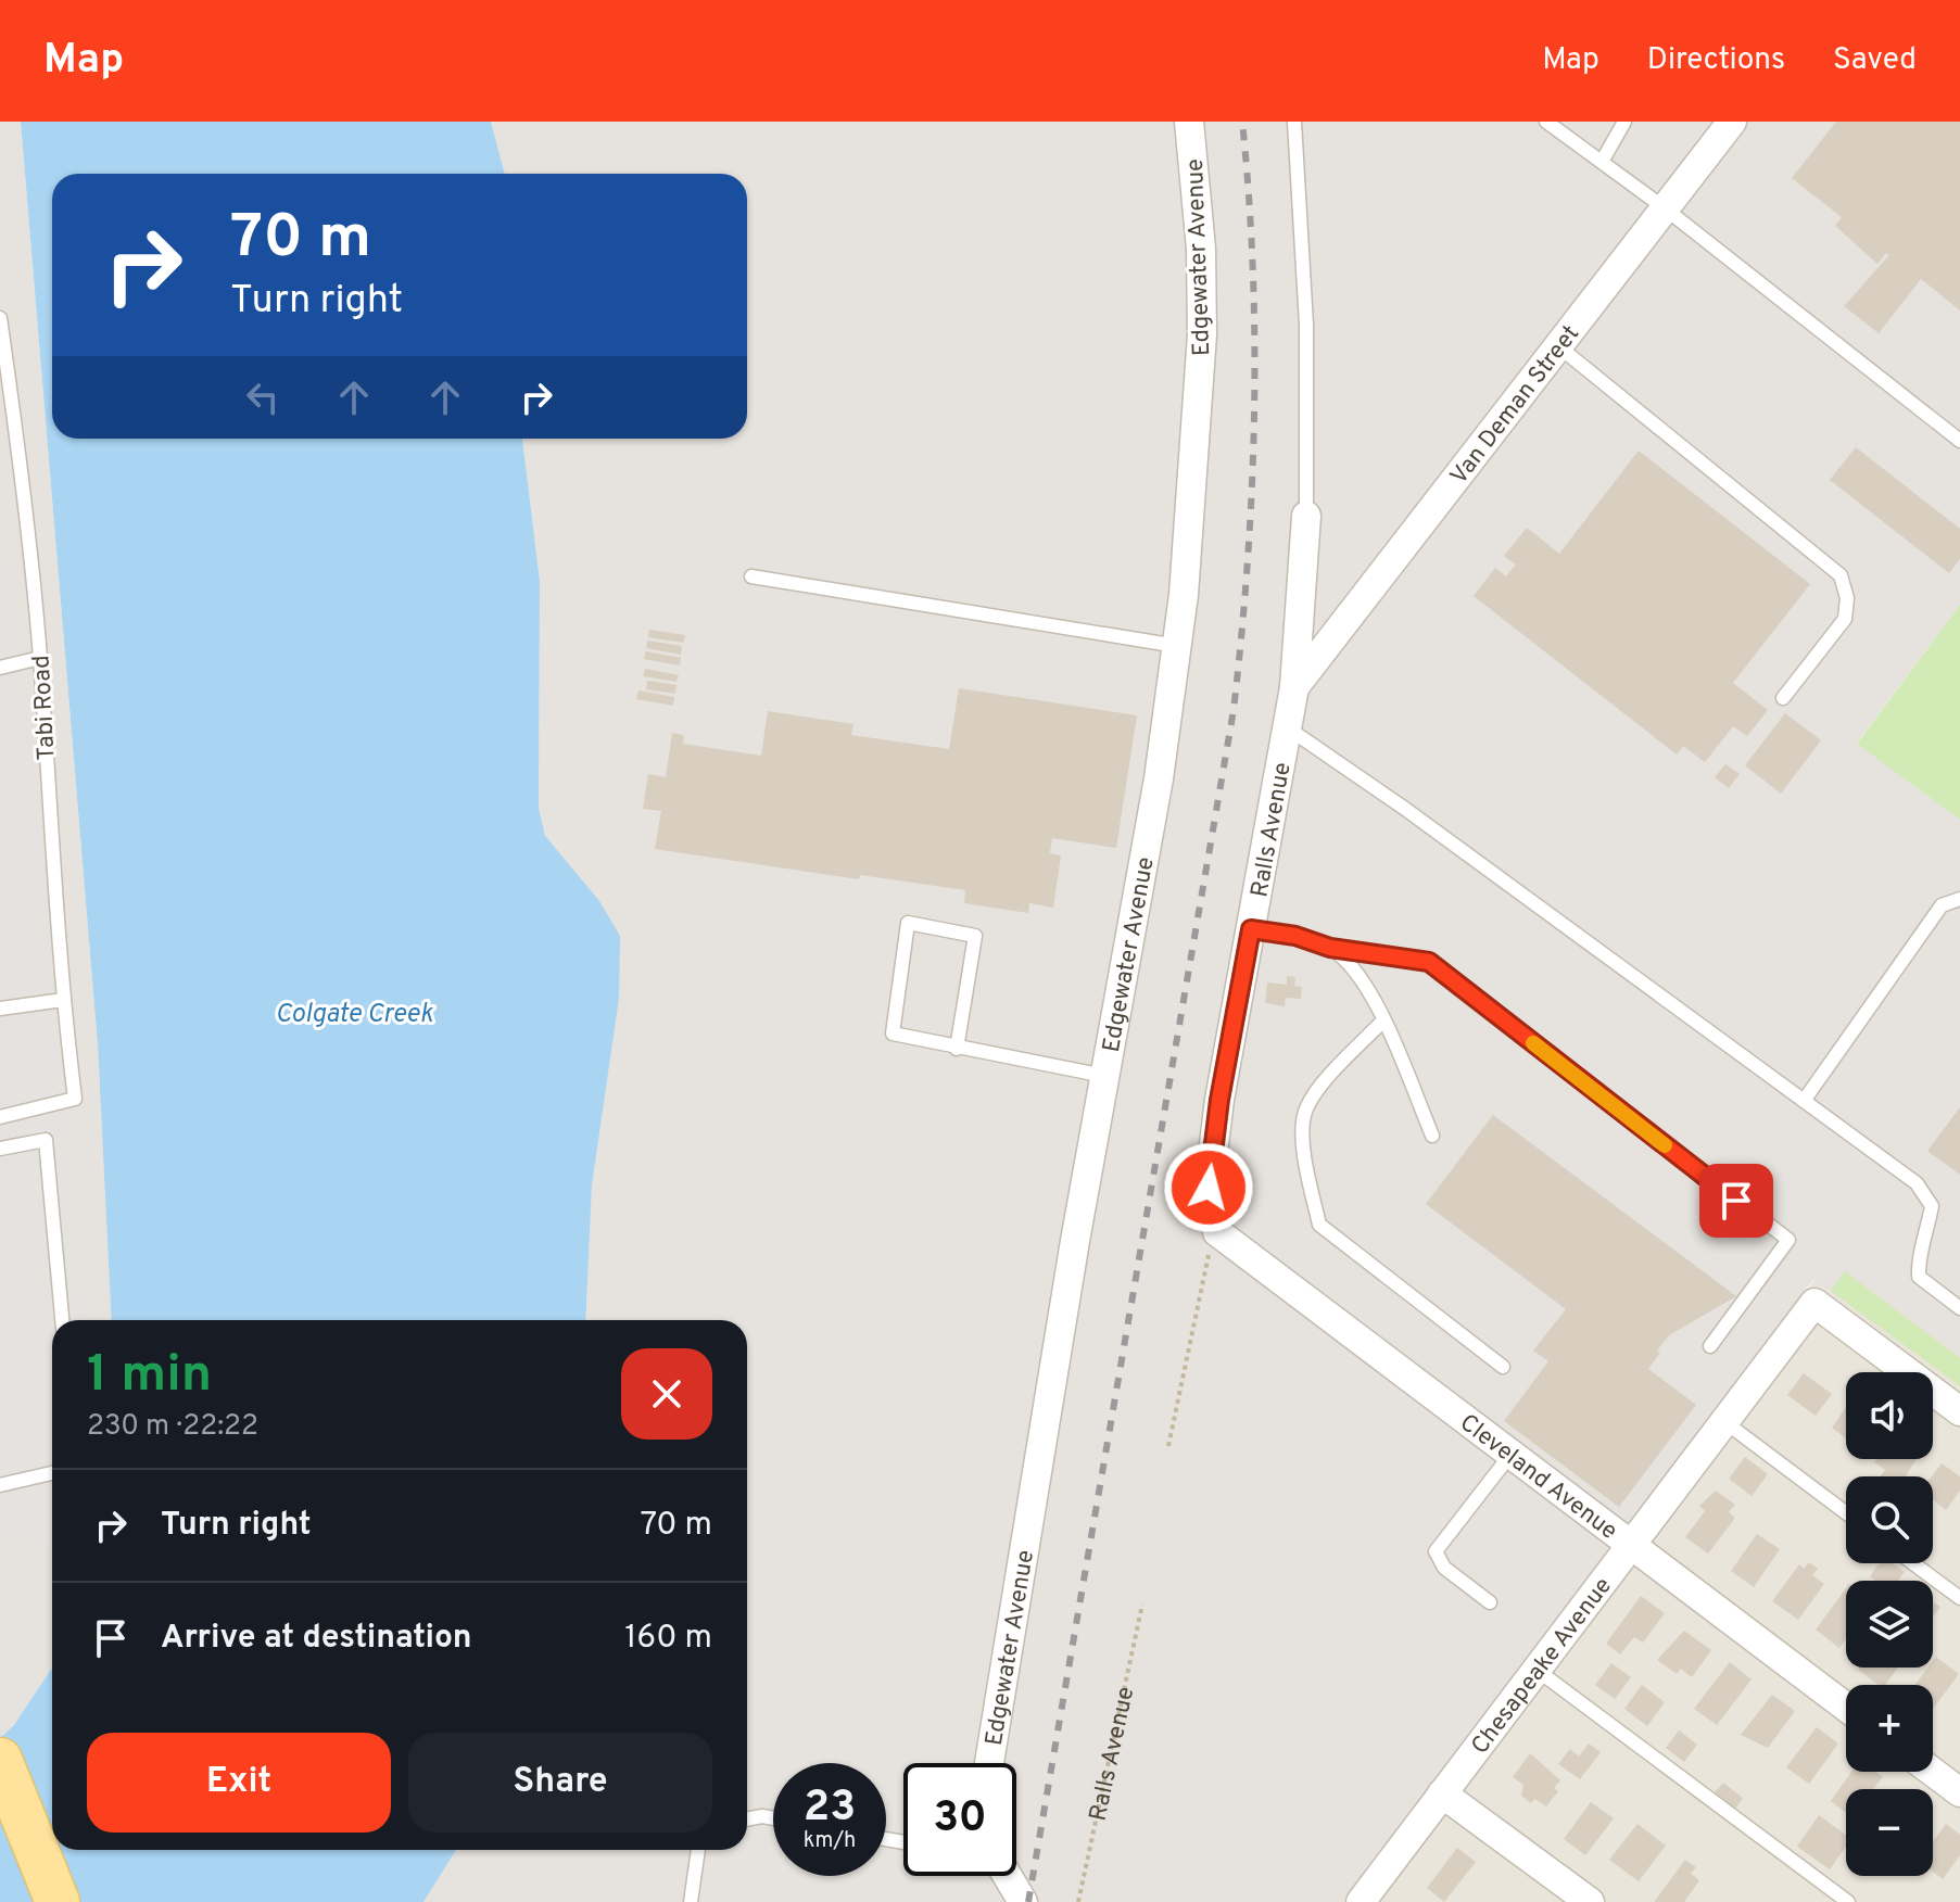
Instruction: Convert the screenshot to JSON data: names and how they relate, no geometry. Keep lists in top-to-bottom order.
{
  "streets": {
    "street": [
      "Edgewater Avenue",
      "Van Deman Street",
      "Ralls Avenue",
      "Cleveland Avenue",
      "Chesapeake Avenue"
    ],
    "lane": ["Tabi Road"]
  },
  "crossings": [
    ["Van Deman Street", "Ralls Avenue"],
    ["Ralls Avenue", "Cleveland Avenue"],
    ["Cleveland Avenue", "Chesapeake Avenue"]
  ],
  "water": ["Colgate Creek"],
  "page": {
    "header": "Map",
    "nav": ["Map", "Directions", "Saved"],
    "turn": ["70 m", "Turn right"],
    "heading": ["1 min", "230 m · 22:22"],
    "map_buttons": ["+", "−"],
    "list": [
      {
        "name": "Turn right",
        "value": "70 m"
      },
      {
        "name": "Arrive at destination",
        "value": "160 m"
      }
    ],
    "buttons": ["Exit", "Share"],
    "speed": "23 km/h",
    "limit": "30"
  }
}
